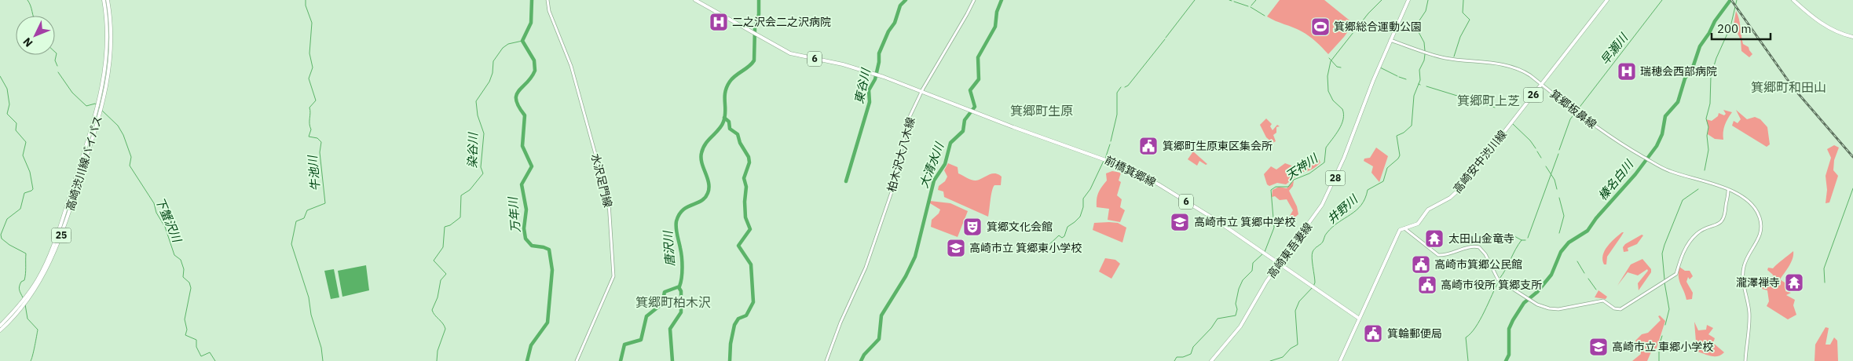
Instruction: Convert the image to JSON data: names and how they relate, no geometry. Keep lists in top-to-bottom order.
{
  "streets": {
    "main road": [
      "6",
      "26",
      "箕郷板鼻線",
      "柏木沢大八木線",
      "高崎安中渋川線",
      "高崎渋川線バイパス",
      "前橋箕郷線",
      "28",
      "水沢足門線",
      "25",
      "高崎東吾妻線"
    ]
  },
  "crossings": [
    ["箕郷板鼻線", "高崎安中渋川線"],
    ["箕郷板鼻線", "高崎東吾妻線"],
    ["柏木沢大八木線", "前橋箕郷線"],
    ["高崎安中渋川線", "前橋箕郷線"],
    ["前橋箕郷線", "高崎東吾妻線"]
  ],
  "districts": [
    "箕郷町和田山",
    "箕郷町上芝",
    "箕郷町生原",
    "箕郷町柏木沢"
  ],
  "water": [
    "早瀬川",
    "東谷川",
    "染谷川",
    "大清水川",
    "天神川",
    "牛池川",
    "榛名白川",
    "井野川",
    "万年川",
    "下蟹沢川",
    "唐沢川"
  ],
  "places": {
    "hospital": ["二之沢会二之沢病院", "瑞穂会西部病院"],
    "sports": ["箕郷総合運動公園"],
    "public building": [
      "箕郷町生原東区集会所",
      "高崎市箕郷公民館",
      "高崎市役所 箕郷支所",
      "箕輪郵便局"
    ],
    "school or university": ["高崎市立 箕郷中学校", "高崎市立 箕郷東小学校", "高崎市立 車郷小学校"],
    "theatre": ["箕郷文化会館"],
    "temple": ["太田山金竜寺", "瀧澤禅寺"]
  },
  "scale_bar": "200 m",
  "north": "bottom left"
}
